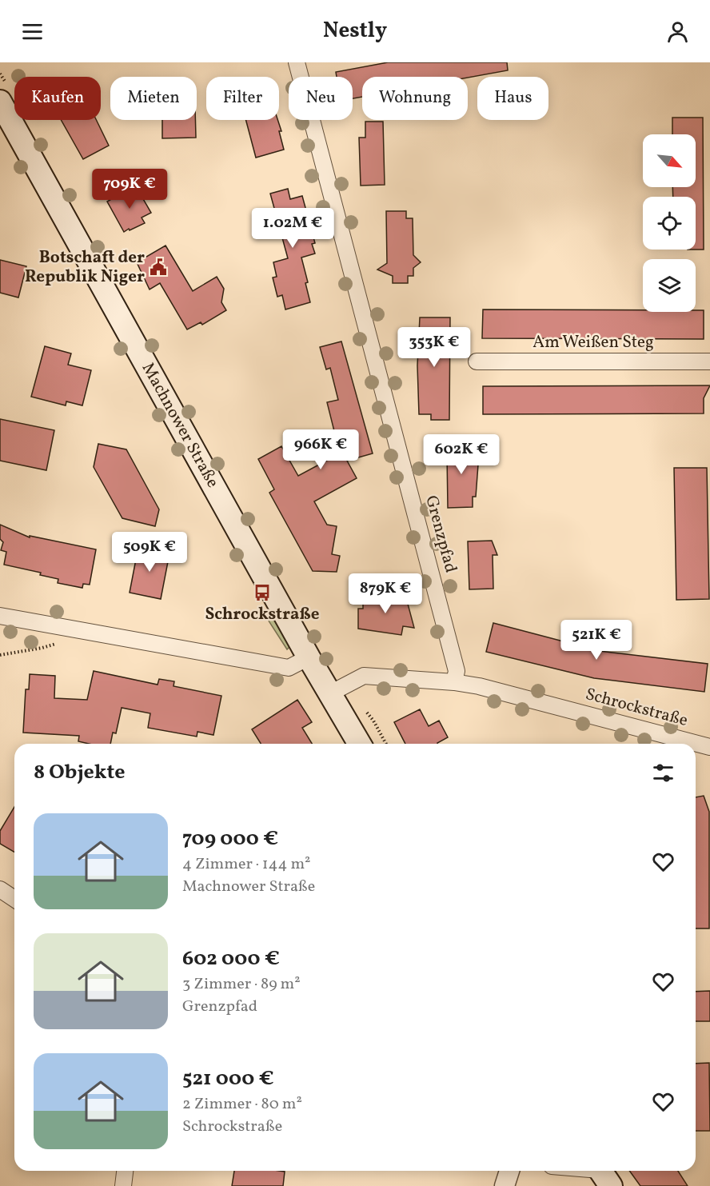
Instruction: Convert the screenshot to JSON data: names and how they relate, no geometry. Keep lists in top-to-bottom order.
{
  "streets": {
    "main road": ["Machnower Straße"],
    "street": ["Am Weißen Steg", "Grenzpfad", "Schrockstraße"]
  },
  "crossings": [
    ["Machnower Straße", "Schrockstraße"],
    ["Grenzpfad", "Schrockstraße"]
  ],
  "places": {
    "public building": ["Botschaft der Republik Niger"],
    "bus stop": ["Schrockstraße"]
  },
  "north": "bottom right",
  "page": {
    "header": "Nestly",
    "chip": [
      "Kaufen",
      "Mieten",
      "Filter",
      "Neu",
      "Wohnung",
      "Haus"
    ],
    "price": [
      "709K €",
      "1.02M €",
      "353K €",
      "966K €",
      "602K €",
      "509K €",
      "879K €",
      "521K €"
    ],
    "heading": "8 Objekte",
    "list": [
      {
        "name": "709 000 €",
        "note": "4 Zimmer · 144 m² · Machnower Straße"
      },
      {
        "name": "602 000 €",
        "note": "3 Zimmer · 89 m² · Grenzpfad"
      },
      {
        "name": "521 000 €",
        "note": "2 Zimmer · 80 m² · Schrockstraße"
      }
    ]
  }
}
